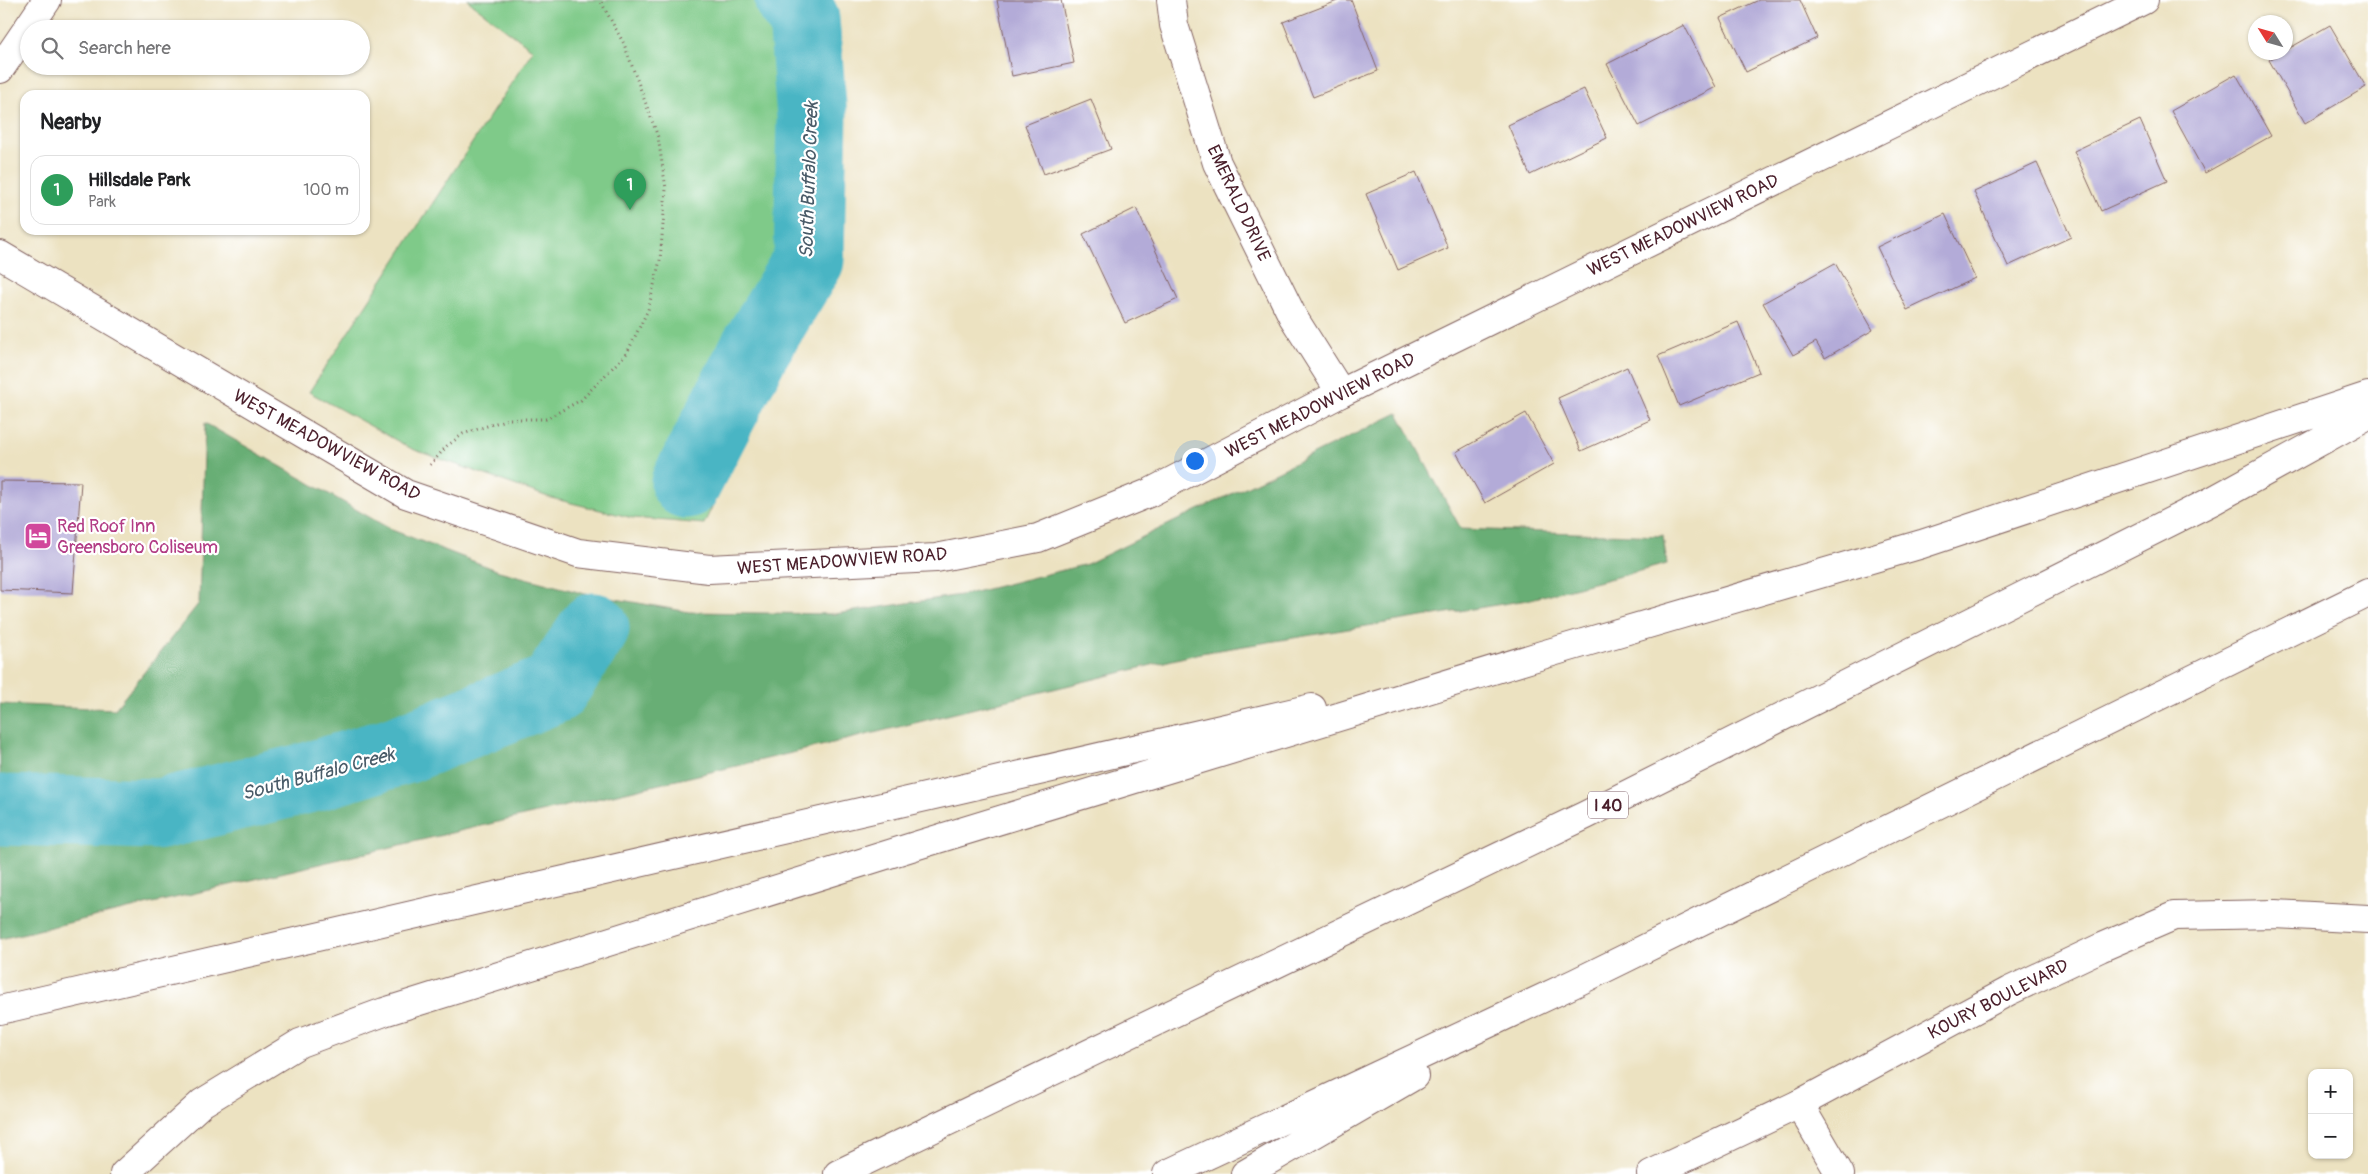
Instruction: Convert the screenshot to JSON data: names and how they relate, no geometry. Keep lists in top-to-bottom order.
{
  "streets": {
    "main road": [
      "EMERALD DRIVE",
      "WEST MEADOWVIEW ROAD",
      "I 40",
      "KOURY BOULEVARD"
    ]
  },
  "crossings": [
    ["EMERALD DRIVE", "WEST MEADOWVIEW ROAD"]
  ],
  "water": ["South Buffalo Creek"],
  "places": {
    "hotel": ["Red Roof Inn Greensboro Coliseum"]
  },
  "north": "top left",
  "page": {
    "search": "Search here",
    "heading": "Nearby",
    "list": [
      {
        "mark": "1",
        "name": "Hillsdale Park",
        "note": "Park",
        "value": "100 m"
      }
    ],
    "pins": "1",
    "map_buttons": ["+", "−"]
  }
}
